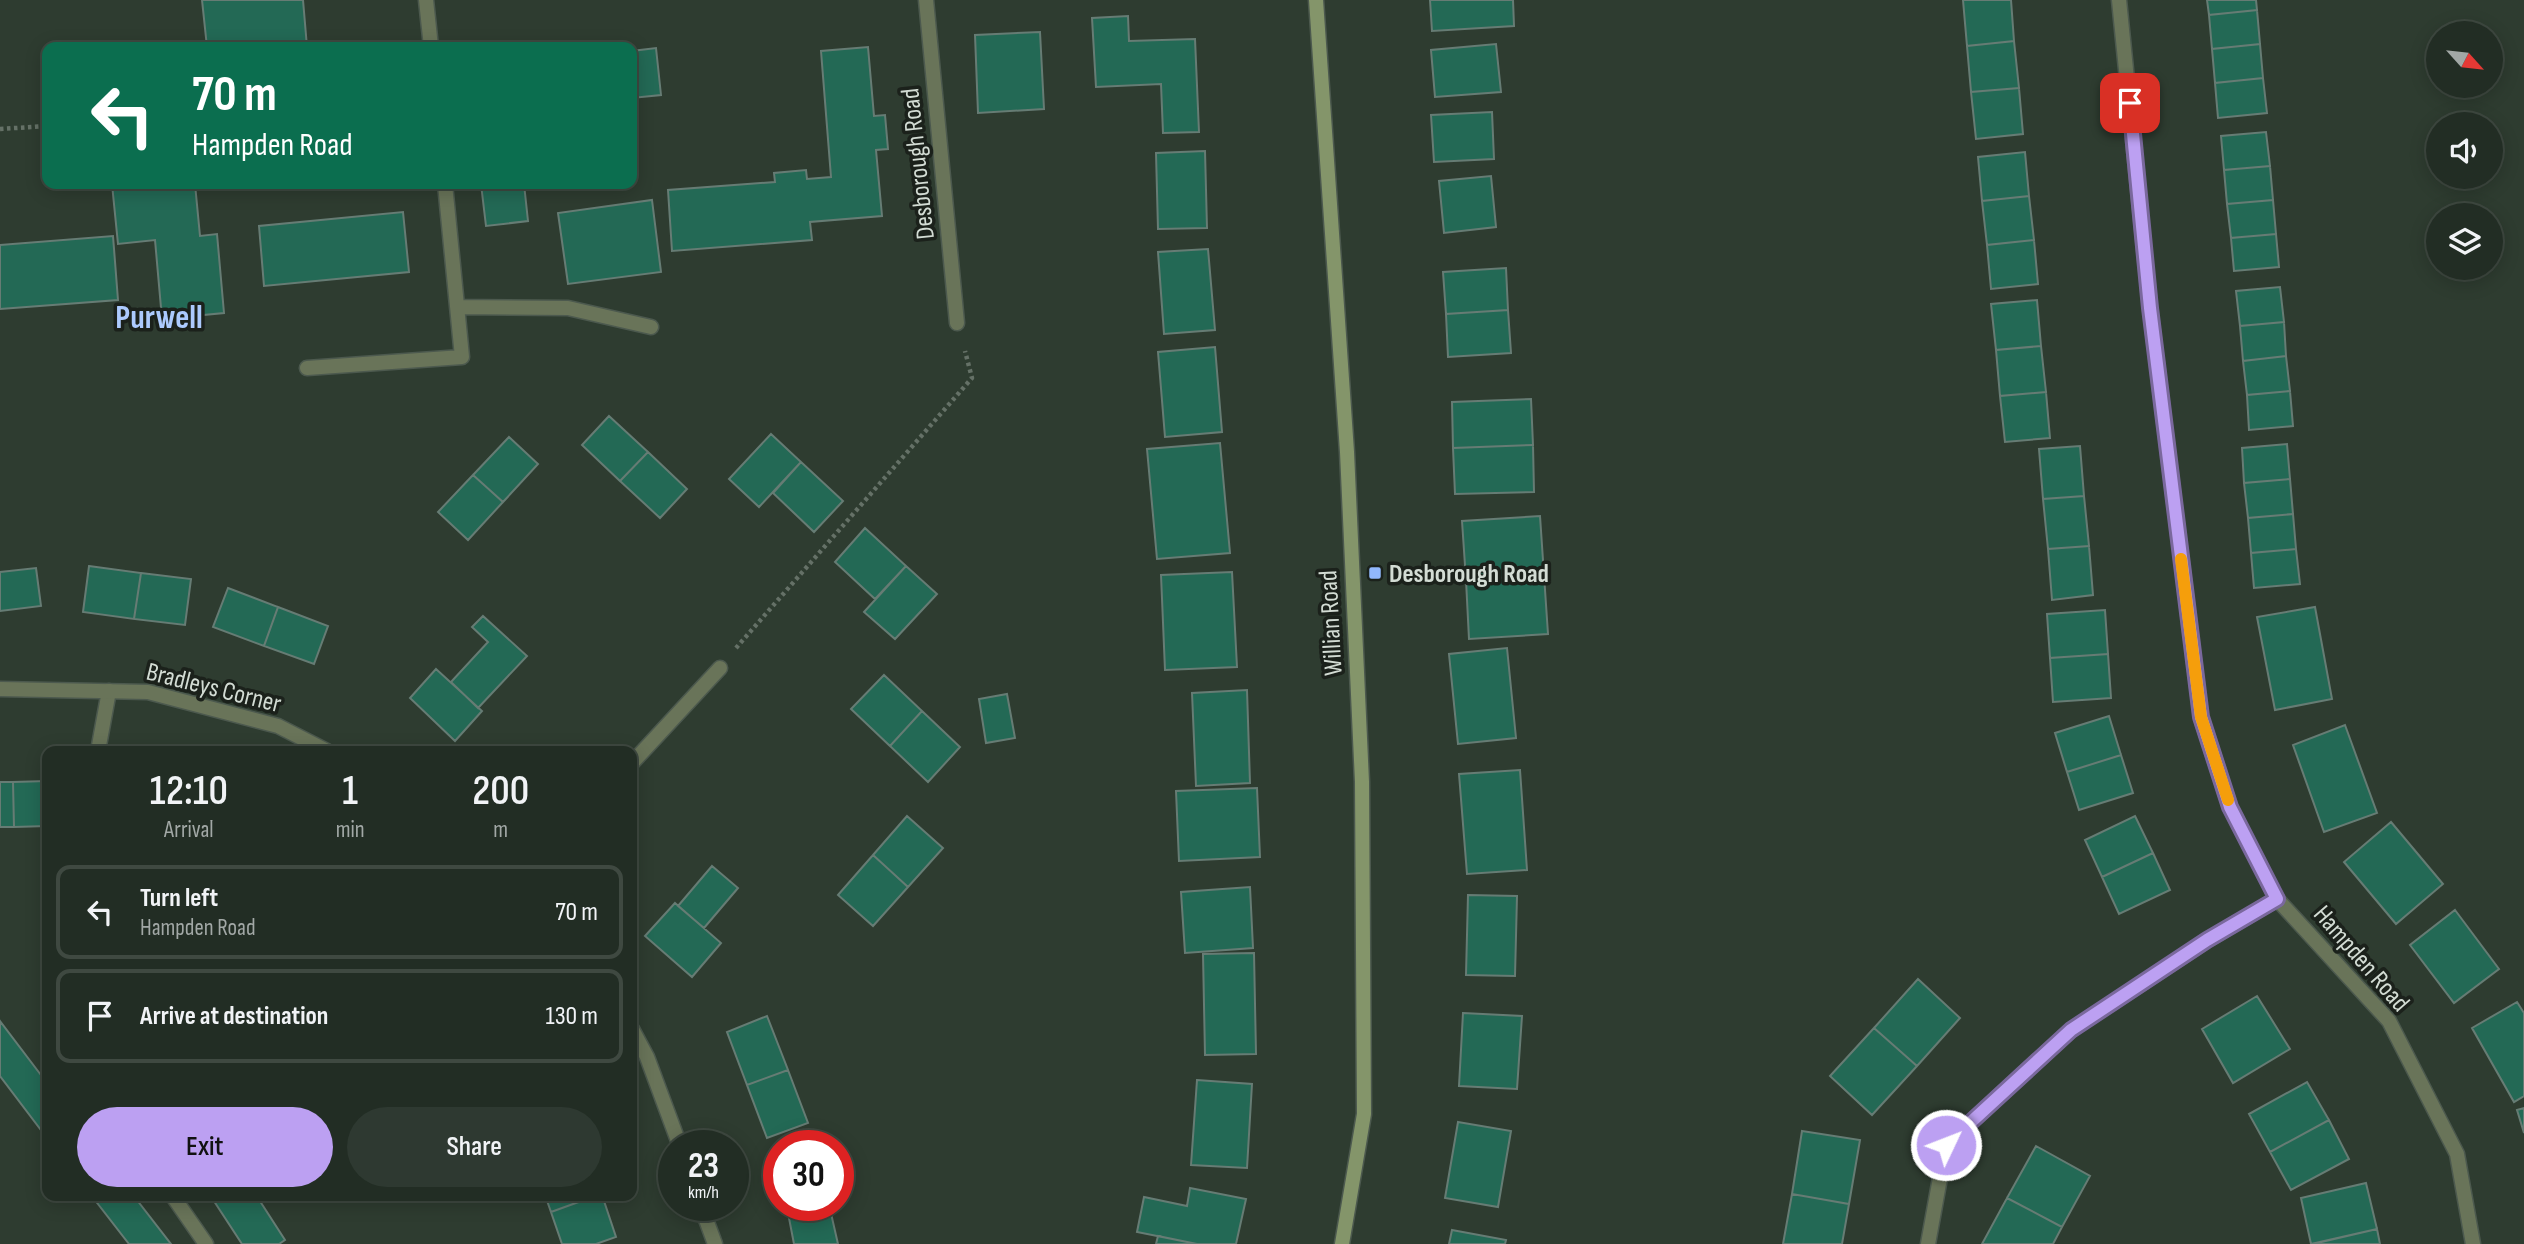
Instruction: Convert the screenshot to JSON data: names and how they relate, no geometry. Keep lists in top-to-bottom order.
{
  "streets": {
    "street": [
      "Desborough Road",
      "Willian Road",
      "Bradleys Corner",
      "Hampden Road"
    ]
  },
  "districts": ["Purwell"],
  "places": {
    "transit": ["Desborough Road"]
  },
  "north": "bottom right",
  "page": {
    "turn": ["70 m", "Hampden Road"],
    "eta": [
      "12:10",
      "Arrival",
      "1",
      "min",
      "200",
      "m"
    ],
    "list": [
      {
        "name": "Turn left",
        "note": "Hampden Road",
        "value": "70 m"
      },
      {
        "name": "Arrive at destination",
        "value": "130 m"
      }
    ],
    "buttons": ["Exit", "Share"],
    "speed": "23 km/h",
    "limit": "30"
  }
}
